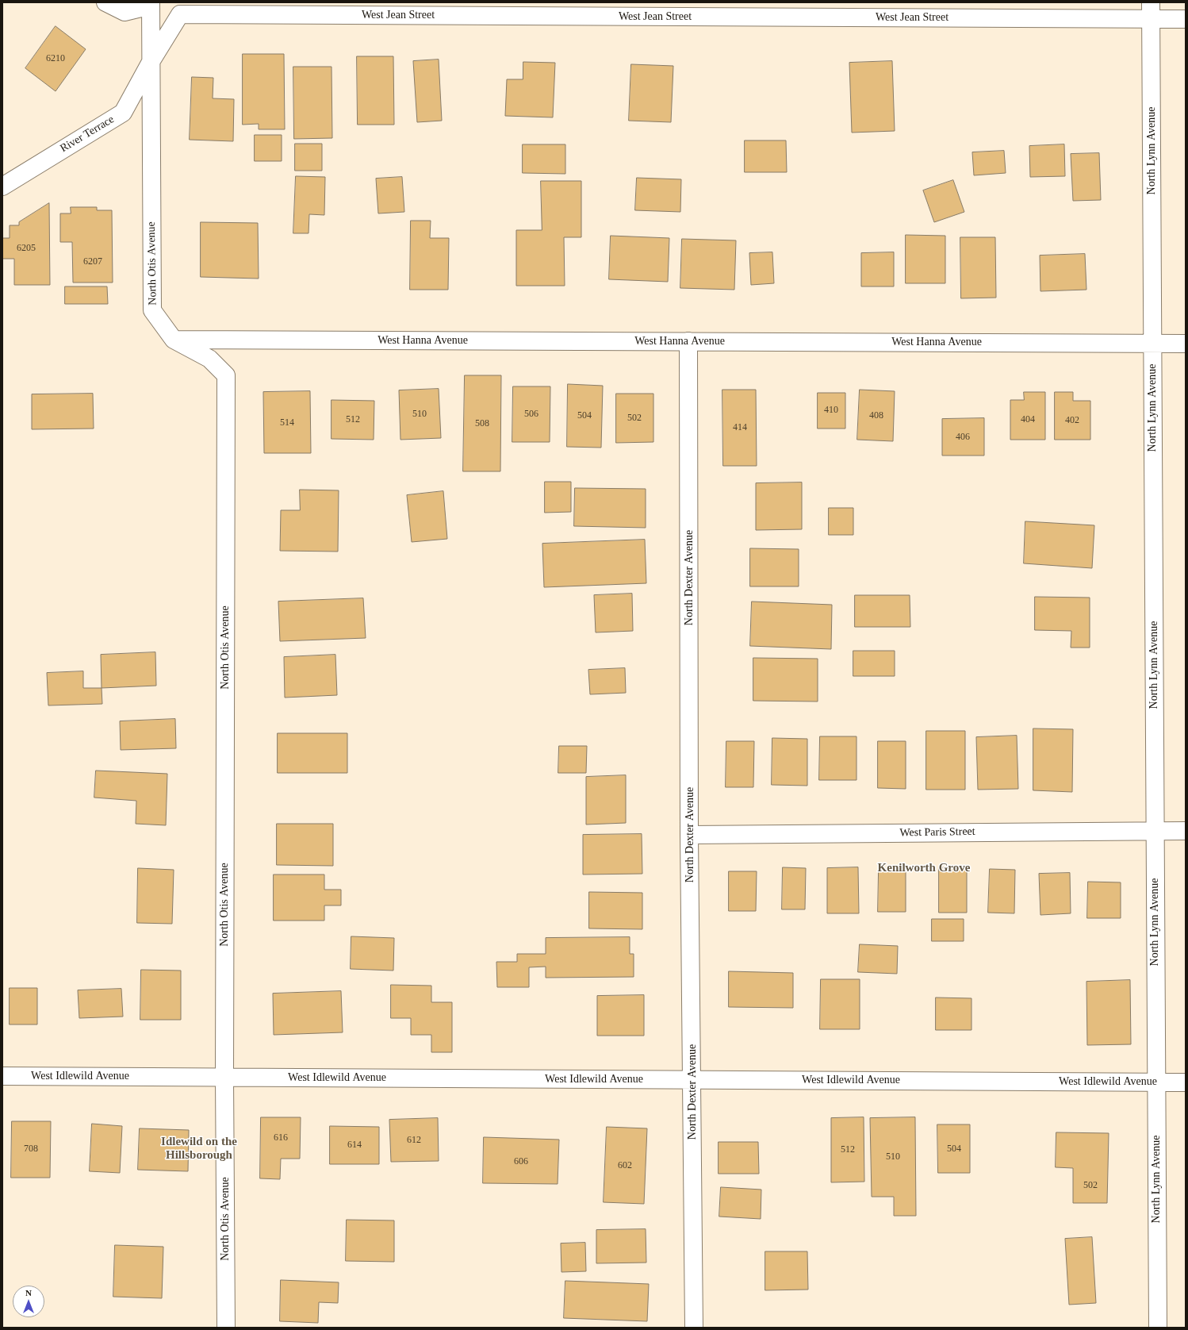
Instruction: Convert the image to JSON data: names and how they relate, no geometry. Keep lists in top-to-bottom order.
{
  "streets": {
    "street": [
      "West Jean Street",
      "River Terrace",
      "North Lynn Avenue",
      "North Otis Avenue",
      "West Hanna Avenue",
      "North Dexter Avenue",
      "West Paris Street",
      "West Idlewild Avenue"
    ]
  },
  "crossings": [
    ["West Jean Street", "River Terrace"],
    ["West Jean Street", "North Lynn Avenue"],
    ["West Jean Street", "North Otis Avenue"],
    ["River Terrace", "North Otis Avenue"],
    ["North Lynn Avenue", "West Hanna Avenue"],
    ["North Lynn Avenue", "West Paris Street"],
    ["North Lynn Avenue", "West Idlewild Avenue"],
    ["North Otis Avenue", "West Hanna Avenue"],
    ["North Otis Avenue", "West Idlewild Avenue"],
    ["West Hanna Avenue", "North Dexter Avenue"],
    ["North Dexter Avenue", "West Paris Street"],
    ["North Dexter Avenue", "West Idlewild Avenue"]
  ],
  "districts": ["Kenilworth Grove", "Idlewild on the Hillsborough"],
  "house_numbers": [
    "6210",
    "6205",
    "6207",
    "410",
    "510",
    "506",
    "504",
    "408",
    "502",
    "512",
    "404",
    "402",
    "514",
    "508",
    "414",
    "406",
    "616",
    "612",
    "614",
    "708",
    "504",
    "512",
    "510",
    "606",
    "602",
    "502"
  ],
  "north": "top"
}
